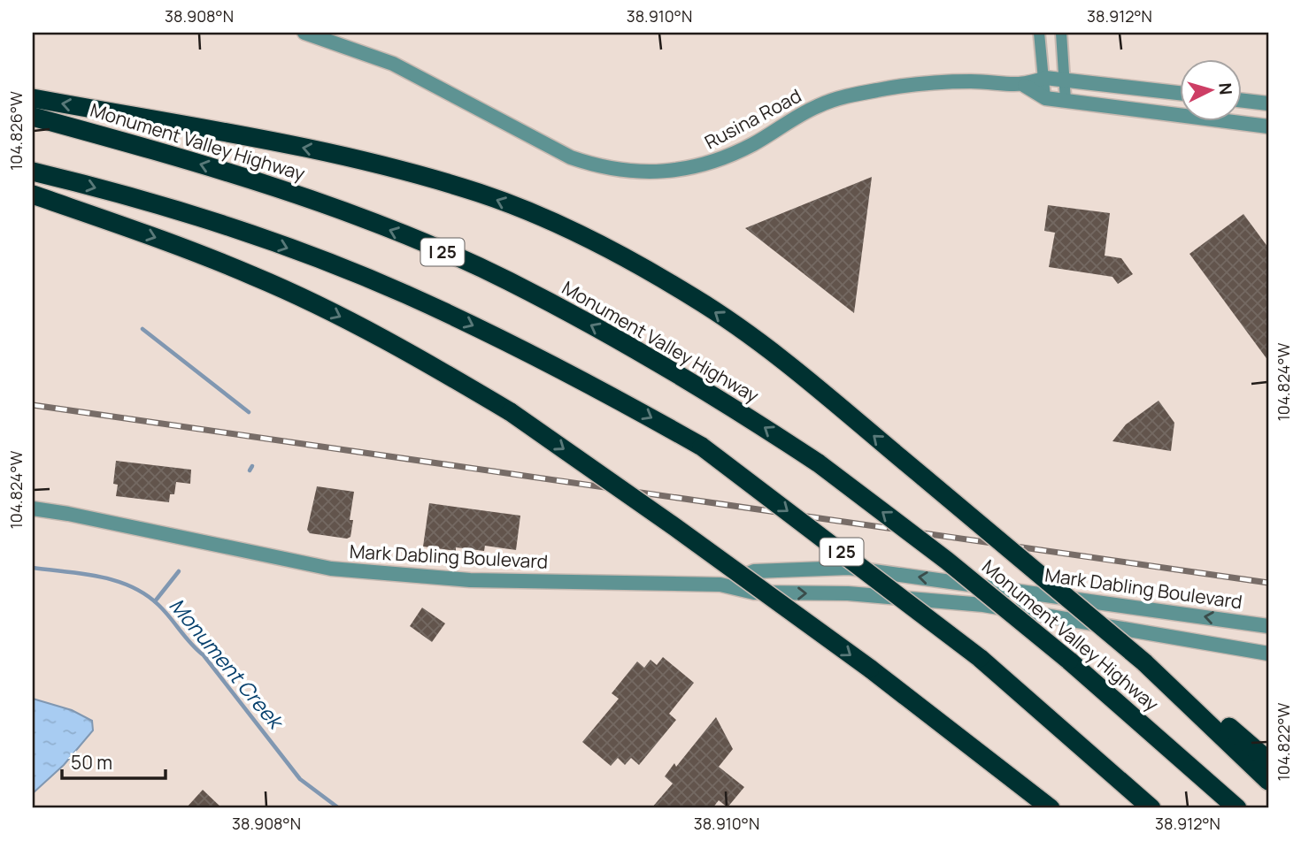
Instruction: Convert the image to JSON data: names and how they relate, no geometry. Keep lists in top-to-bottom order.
{
  "streets": {
    "highway": ["Monument Valley Highway", "I 25"],
    "street": ["Rusina Road", "Mark Dabling Boulevard"]
  },
  "water": ["Monument Creek"],
  "scale_bar": "50 m",
  "north": "right",
  "coordinates": [
    "38.908°N",
    "38.910°N",
    "38.912°N",
    "104.826°W",
    "104.824°W",
    "104.822°W"
  ]
}
